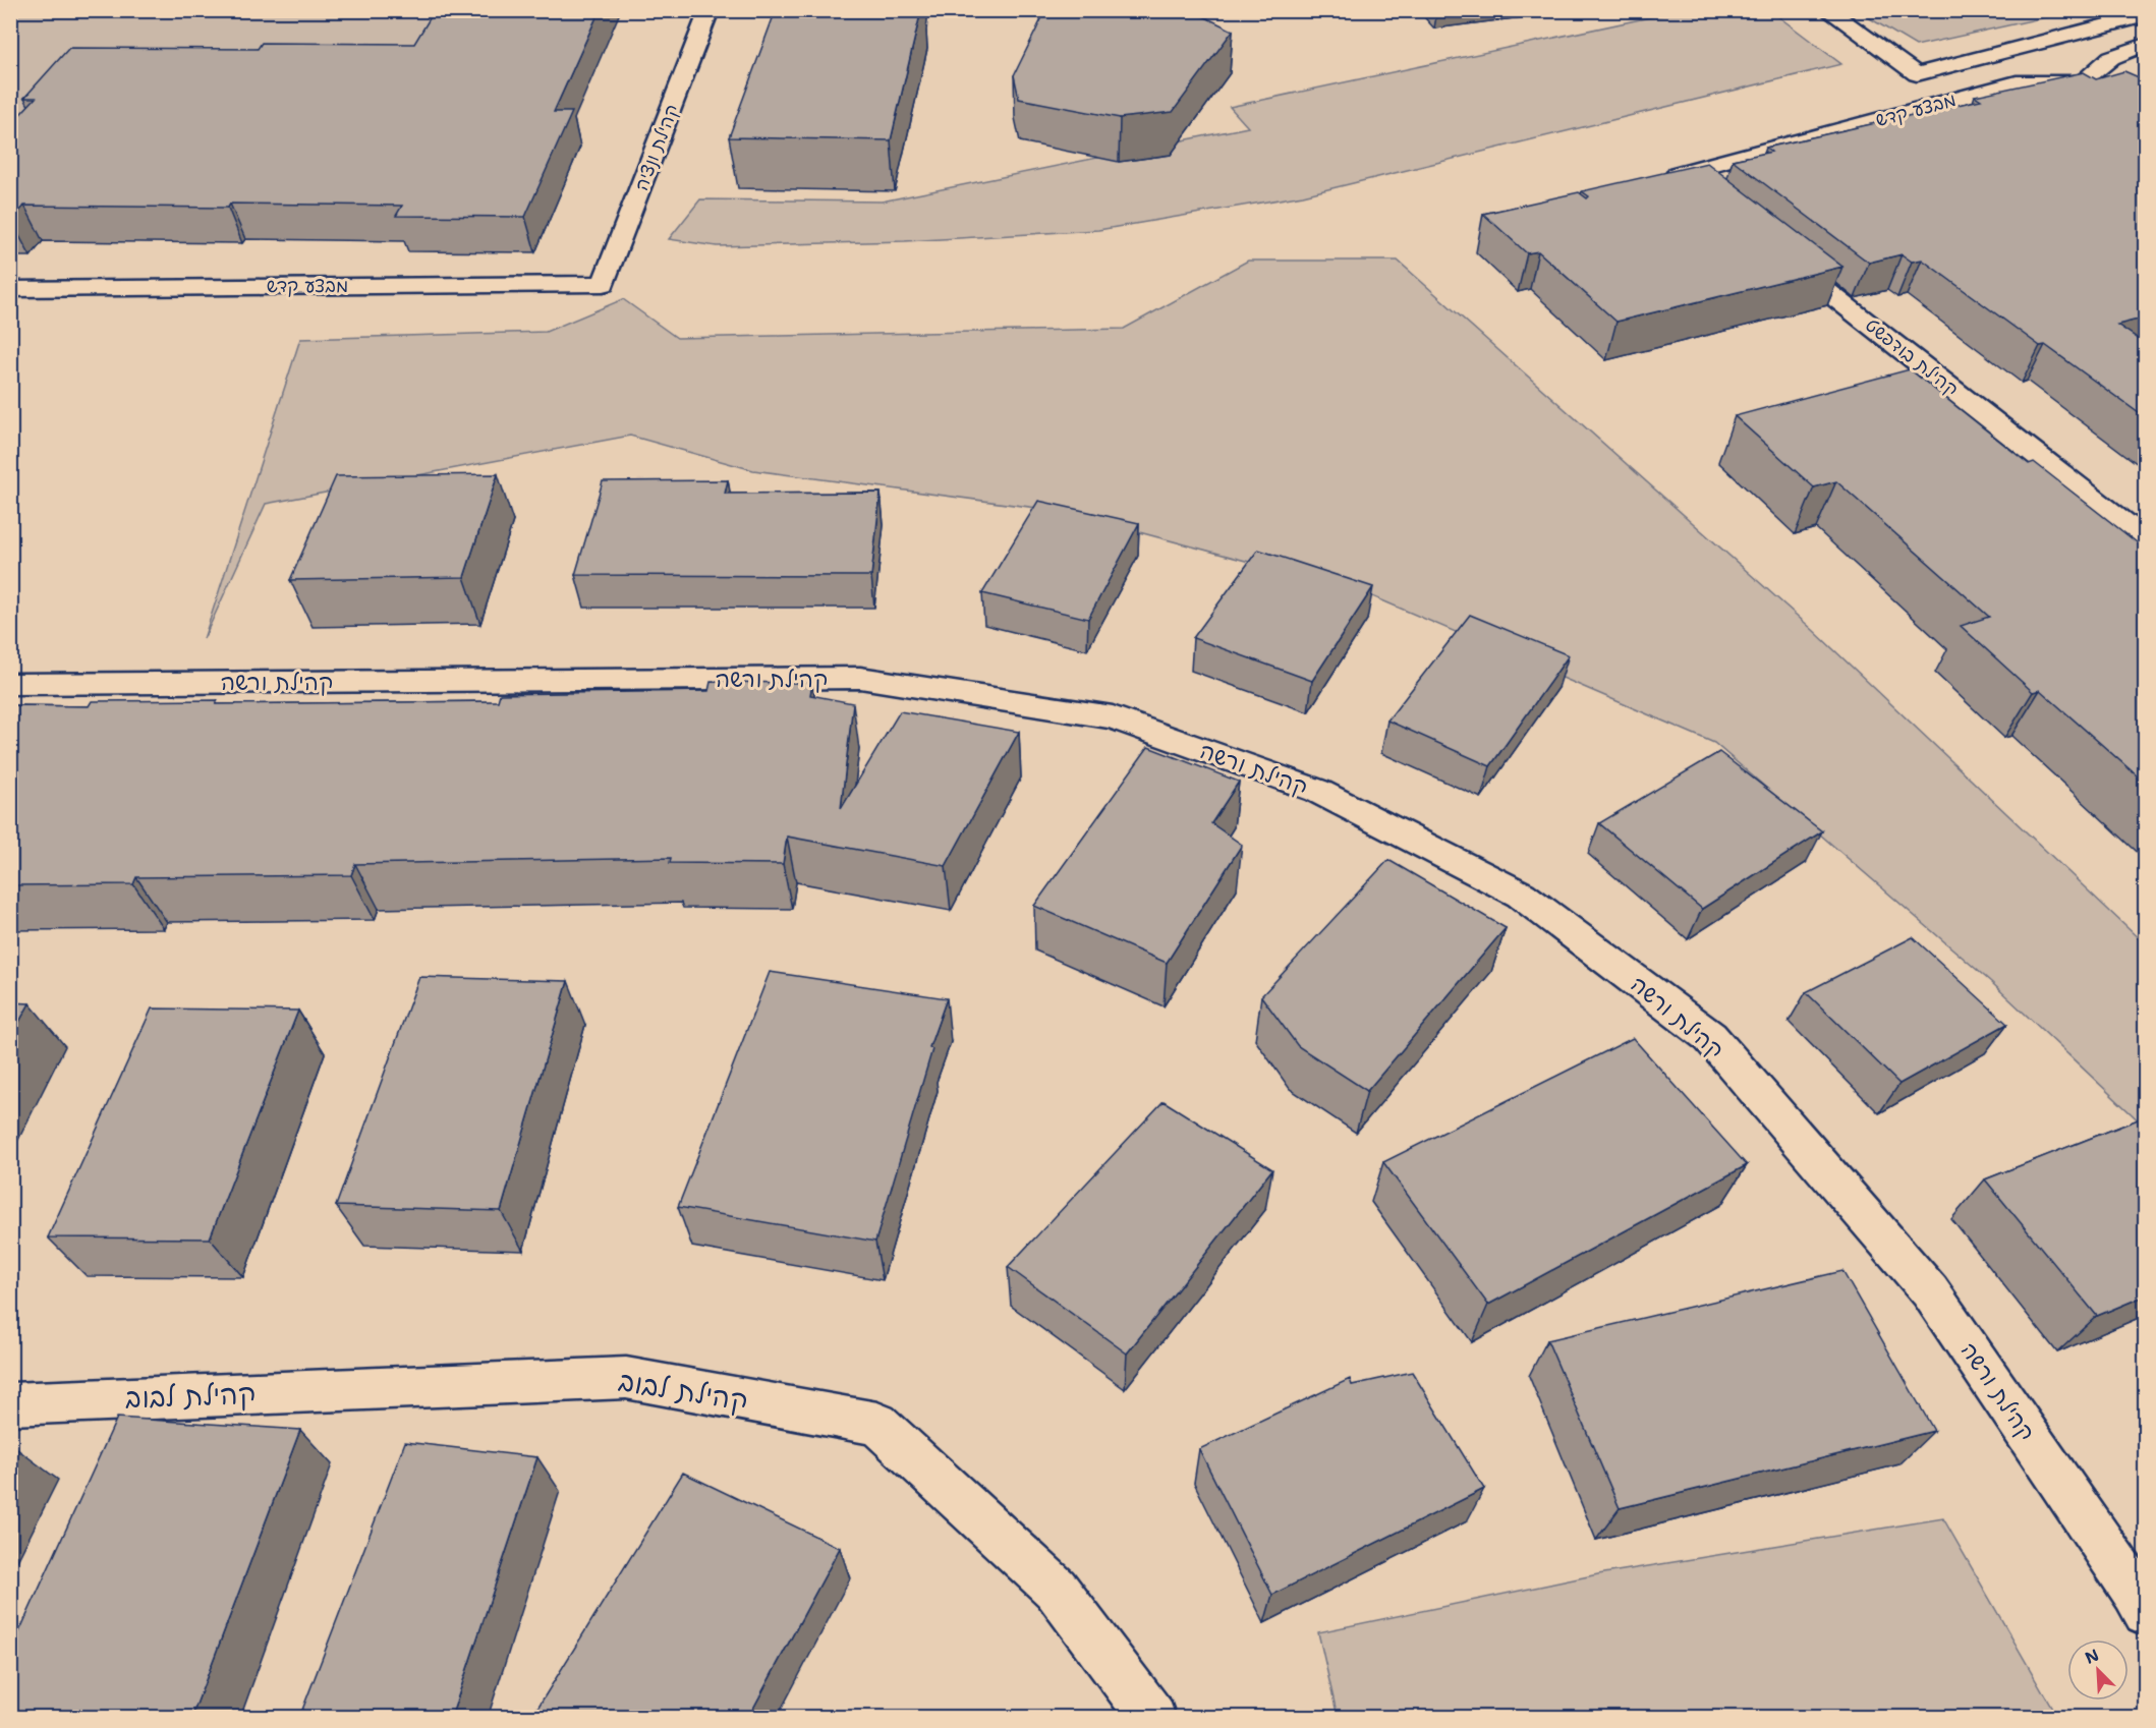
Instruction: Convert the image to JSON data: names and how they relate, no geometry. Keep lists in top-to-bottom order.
{
  "streets": {
    "street": [
      "מבצע קדש",
      "קהילת ונציה",
      "קהילת בודפשט",
      "קהילת ורשה",
      "קהילת לבוב"
    ]
  },
  "crossings": [
    ["מבצע קדש", "קהילת ונציה"]
  ],
  "north": "top left"
}
